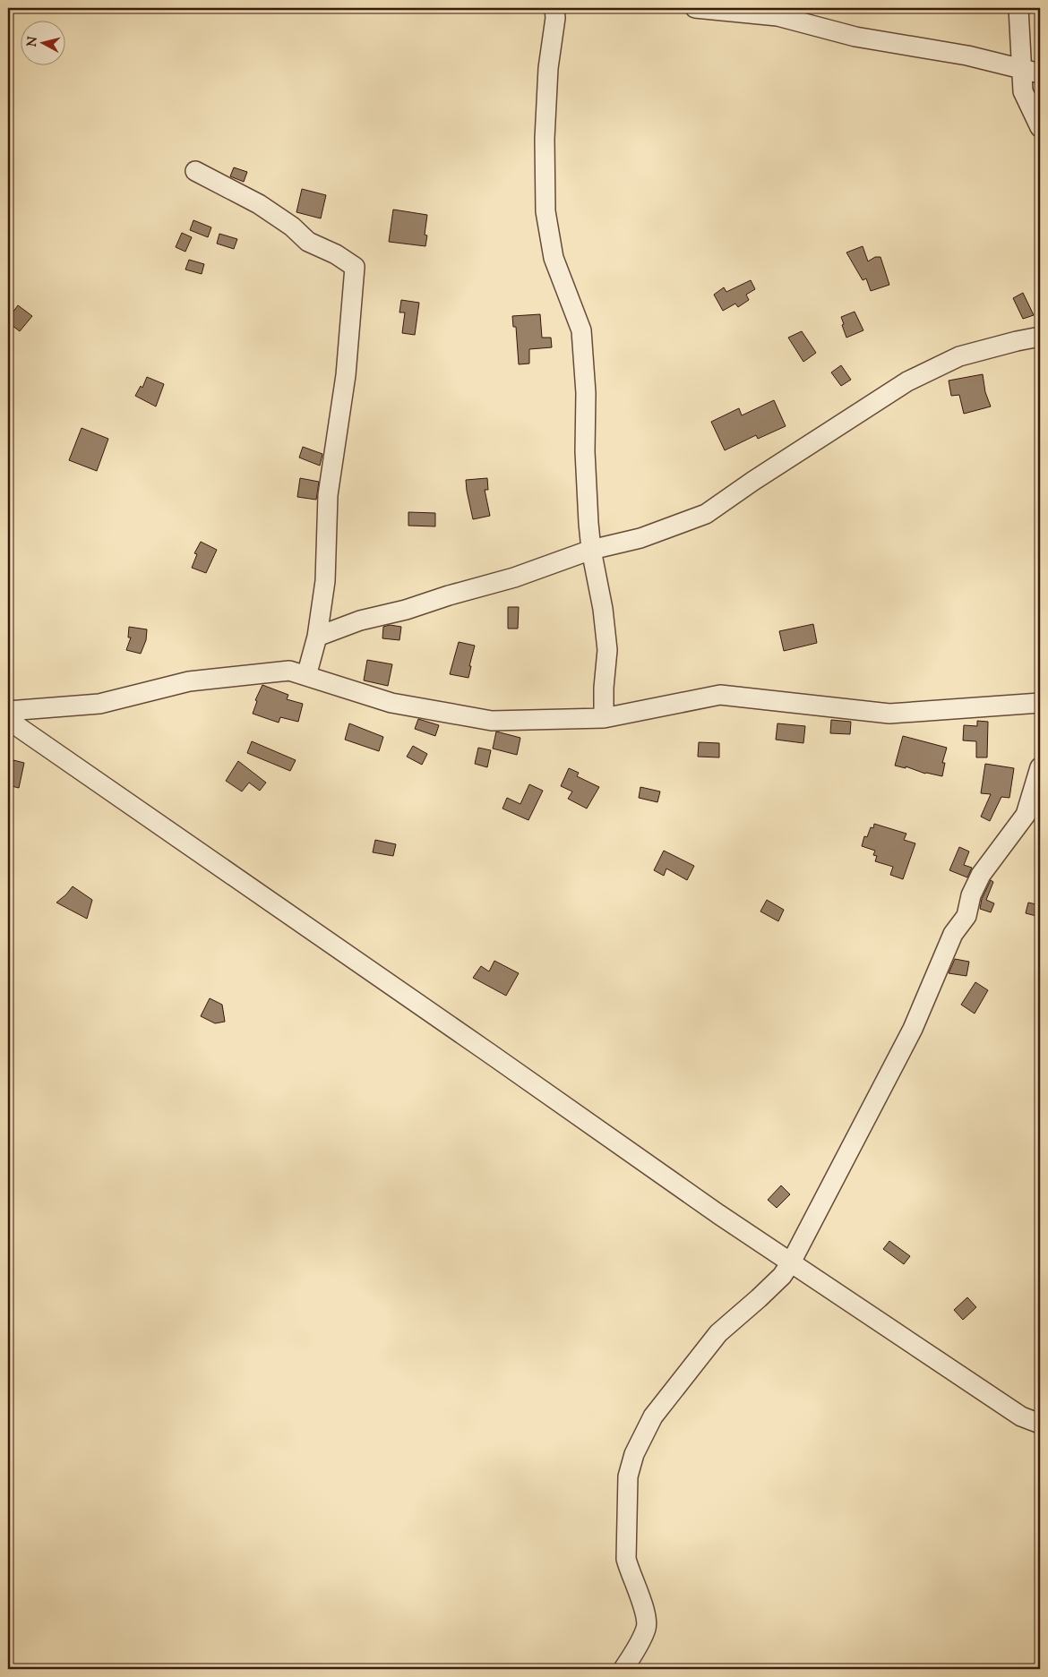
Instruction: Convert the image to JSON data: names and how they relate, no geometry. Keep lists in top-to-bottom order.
{
  "north": "left"
}
